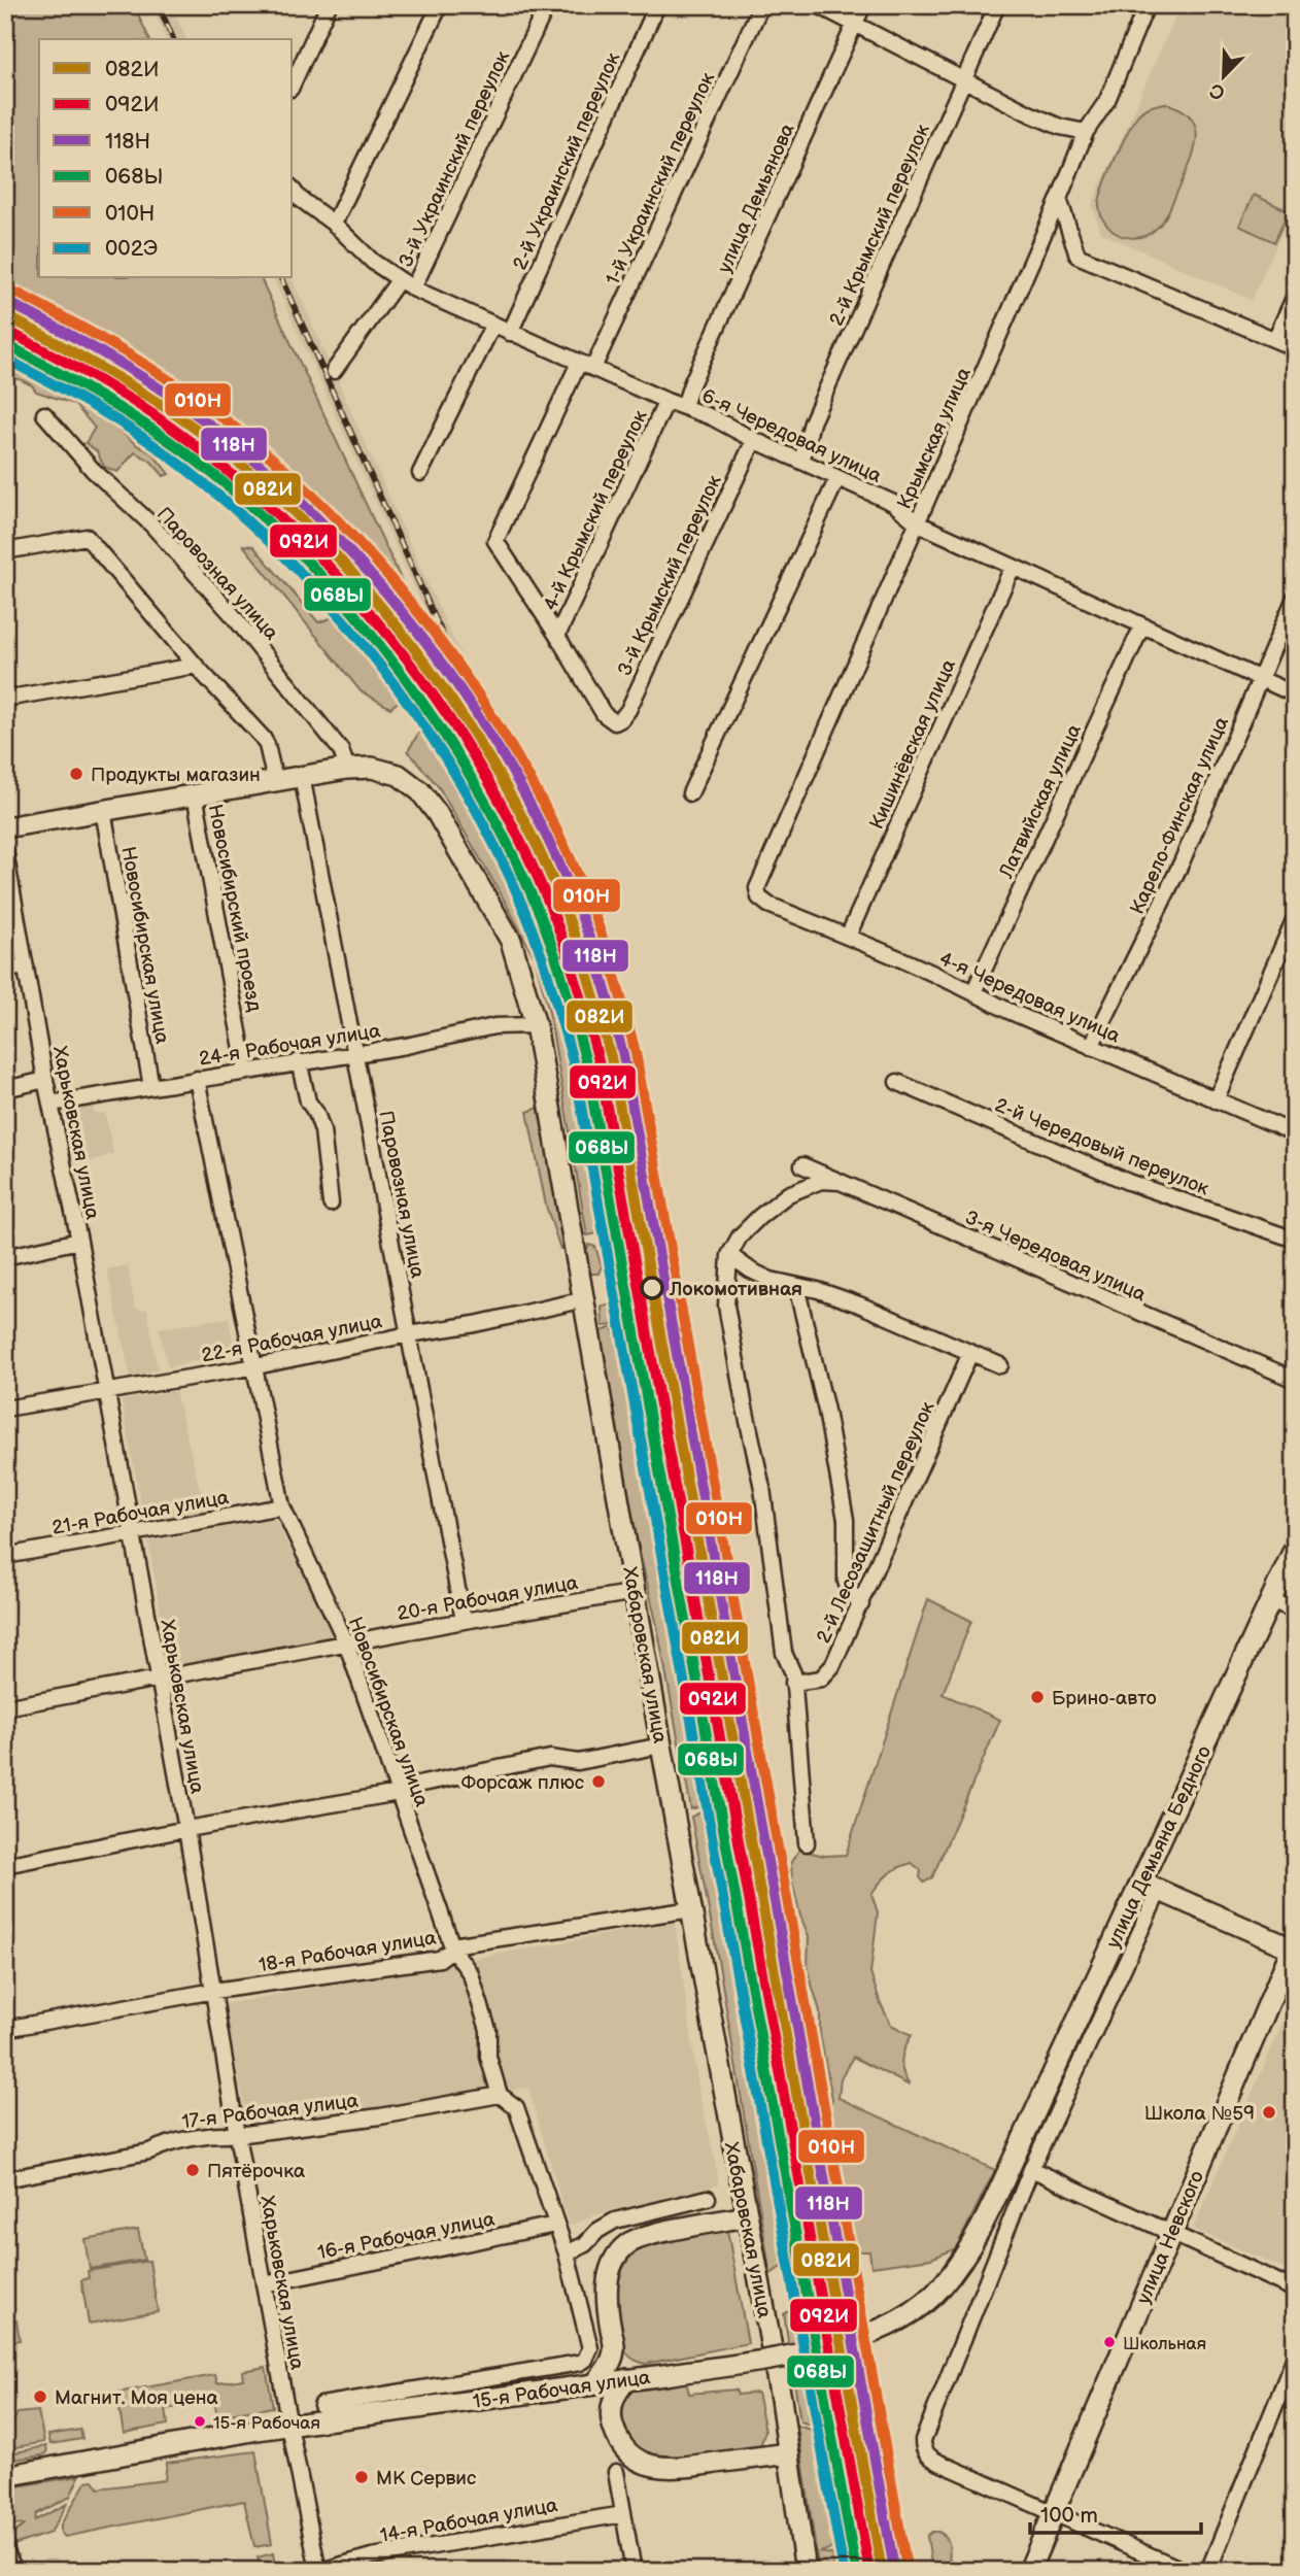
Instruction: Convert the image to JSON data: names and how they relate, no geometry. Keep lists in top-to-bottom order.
{
  "streets": {
    "main road": [
      "Хабаровская улица",
      "улица Демьяна Бедного",
      "улица Невского",
      "15-я Рабочая улица"
    ],
    "street": [
      "3-й Украинский переулок",
      "2-й Украинский переулок",
      "1-й Украинский переулок",
      "улица Демьянова",
      "2-й Крымский переулок",
      "6-я Чередовая улица",
      "Крымская улица",
      "4-й Крымский переулок",
      "Паровозная улица",
      "3-й Крымский переулок",
      "Кишинёвская улица",
      "Латвийская улица",
      "Карело-Финская улица",
      "Новосибирский проезд",
      "Новосибирская улица",
      "4-я Чередовая улица",
      "24-я Рабочая улица",
      "Харьковская улица",
      "2-й Чередовый переулок",
      "3-я Чередовая улица",
      "22-я Рабочая улица",
      "21-я Рабочая улица",
      "2-й Лесозащитный переулок",
      "20-я Рабочая улица",
      "18-я Рабочая улица",
      "17-я Рабочая улица",
      "16-я Рабочая улица",
      "14-я Рабочая улица"
    ]
  },
  "crossings": [
    ["3-й Украинский переулок", "6-я Чередовая улица"],
    ["2-й Украинский переулок", "6-я Чередовая улица"],
    ["1-й Украинский переулок", "6-я Чередовая улица"],
    ["1-й Украинский переулок", "4-й Крымский переулок"],
    ["1-й Украинский переулок", "3-й Крымский переулок"],
    ["улица Демьянова", "6-я Чередовая улица"],
    ["2-й Крымский переулок", "6-я Чередовая улица"],
    ["6-я Чередовая улица", "Крымская улица"],
    ["6-я Чередовая улица", "4-й Крымский переулок"],
    ["6-я Чередовая улица", "3-й Крымский переулок"],
    ["6-я Чередовая улица", "Кишинёвская улица"],
    ["6-я Чередовая улица", "Латвийская улица"],
    ["6-я Чередовая улица", "Карело-Финская улица"],
    ["Крымская улица", "4-я Чередовая улица"],
    ["4-й Крымский переулок", "3-й Крымский переулок"],
    ["Паровозная улица", "24-я Рабочая улица"],
    ["Паровозная улица", "22-я Рабочая улица"],
    ["Паровозная улица", "20-я Рабочая улица"],
    ["Паровозная улица", "Хабаровская улица"],
    ["Кишинёвская улица", "4-я Чередовая улица"],
    ["Латвийская улица", "4-я Чередовая улица"],
    ["Карело-Финская улица", "4-я Чередовая улица"],
    ["Новосибирский проезд", "24-я Рабочая улица"],
    ["Новосибирская улица", "24-я Рабочая улица"],
    ["Новосибирская улица", "22-я Рабочая улица"],
    ["Новосибирская улица", "21-я Рабочая улица"],
    ["Новосибирская улица", "20-я Рабочая улица"],
    ["Новосибирская улица", "18-я Рабочая улица"],
    ["Новосибирская улица", "17-я Рабочая улица"],
    ["Новосибирская улица", "16-я Рабочая улица"],
    ["Новосибирская улица", "15-я Рабочая улица"],
    ["24-я Рабочая улица", "Харьковская улица"],
    ["24-я Рабочая улица", "Хабаровская улица"],
    ["Харьковская улица", "22-я Рабочая улица"],
    ["Харьковская улица", "21-я Рабочая улица"],
    ["Харьковская улица", "20-я Рабочая улица"],
    ["Харьковская улица", "18-я Рабочая улица"],
    ["Харьковская улица", "17-я Рабочая улица"],
    ["Харьковская улица", "16-я Рабочая улица"],
    ["Харьковская улица", "15-я Рабочая улица"],
    ["Харьковская улица", "14-я Рабочая улица"],
    ["22-я Рабочая улица", "Хабаровская улица"],
    ["20-я Рабочая улица", "Хабаровская улица"],
    ["Хабаровская улица", "18-я Рабочая улица"],
    ["улица Демьяна Бедного", "улица Невского"],
    ["улица Демьяна Бедного", "15-я Рабочая улица"]
  ],
  "places": [
    "Продукты магазин",
    "Локомотивная",
    "Брино-авто",
    "Форсаж плюс",
    "Школа №59",
    "Пятёрочка",
    "Школьная",
    "Магнит. Моя цена",
    "15-я Рабочая",
    "МК Сервис"
  ],
  "lines": [
    "transit line 010Н",
    "transit line 118Н",
    "transit line 082И",
    "transit line 092И",
    "transit line 068Ы",
    "transit line 002Э"
  ],
  "legend": [
    "082И",
    "092И",
    "118Н",
    "068Ы",
    "010Н",
    "002Э"
  ],
  "scale_bar": "100 m",
  "north": "bottom left"
}
